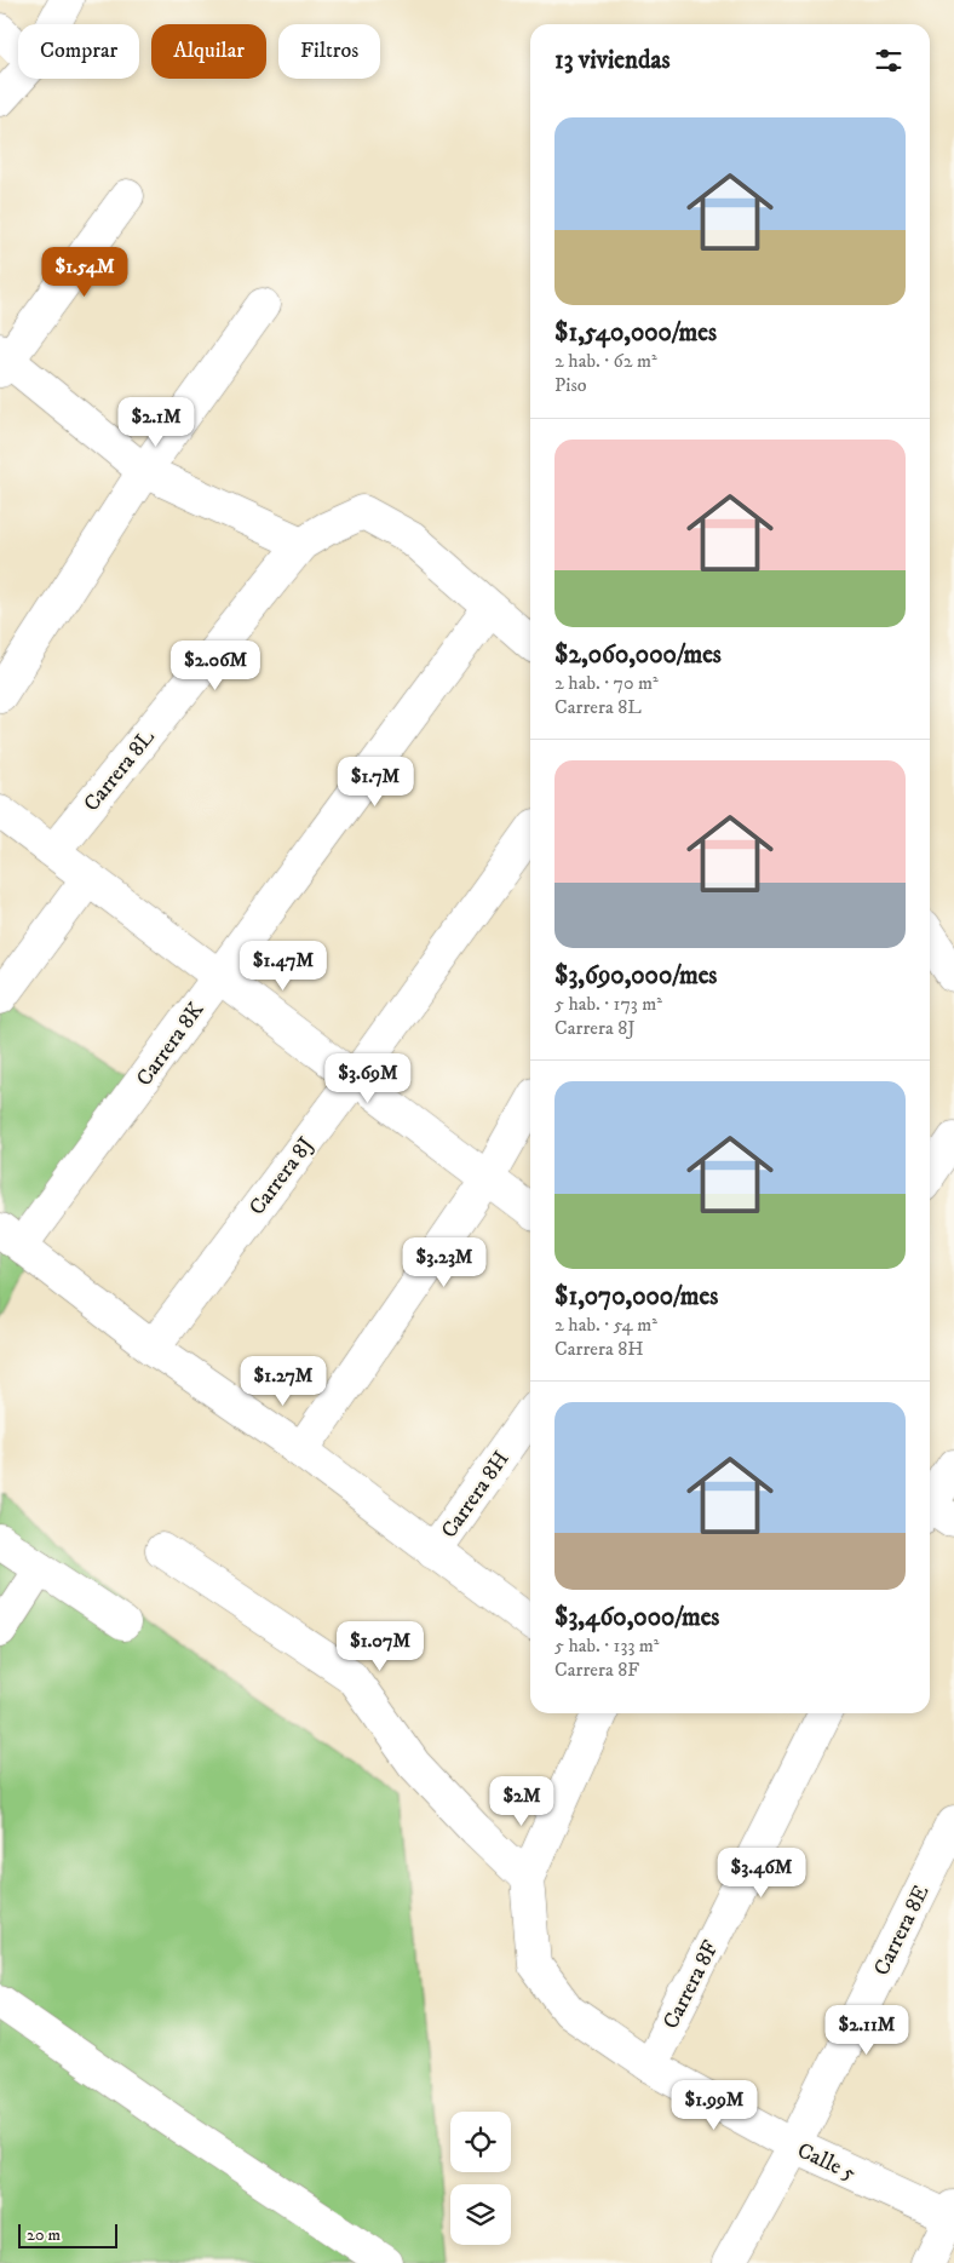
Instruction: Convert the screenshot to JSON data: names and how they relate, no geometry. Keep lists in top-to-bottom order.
{
  "streets": {
    "street": [
      "Carrera 8L",
      "Carrera 8K",
      "Carrera 8J",
      "Carrera 8H",
      "Carrera 8E",
      "Carrera 8F",
      "Calle 5"
    ]
  },
  "crossings": [
    ["Carrera 8L", "Carrera 8K"],
    ["Carrera 8E", "Calle 5"],
    ["Carrera 8F", "Calle 5"]
  ],
  "scale_bar": "20 m",
  "page": {
    "chip": ["Comprar", "Alquilar", "Filtros"],
    "heading": "13 viviendas",
    "list": [
      {
        "name": "$1,540,000/mes",
        "note": "2 hab. · 62 m² · Piso"
      },
      {
        "name": "$2,060,000/mes",
        "note": "2 hab. · 70 m² · Carrera 8L"
      },
      {
        "name": "$3,690,000/mes",
        "note": "5 hab. · 173 m² · Carrera 8J"
      },
      {
        "name": "$1,070,000/mes",
        "note": "2 hab. · 54 m² · Carrera 8H"
      },
      {
        "name": "$3,460,000/mes",
        "note": "5 hab. · 133 m² · Carrera 8F"
      }
    ],
    "price": [
      "$1.54M",
      "$2.1M",
      "$2.06M",
      "$1.7M",
      "$1.47M",
      "$3.69M",
      "$3.23M",
      "$1.27M",
      "$1.07M",
      "$2M",
      "$3.46M",
      "$2.11M",
      "$1.99M"
    ],
    "scale": "20 m"
  }
}
